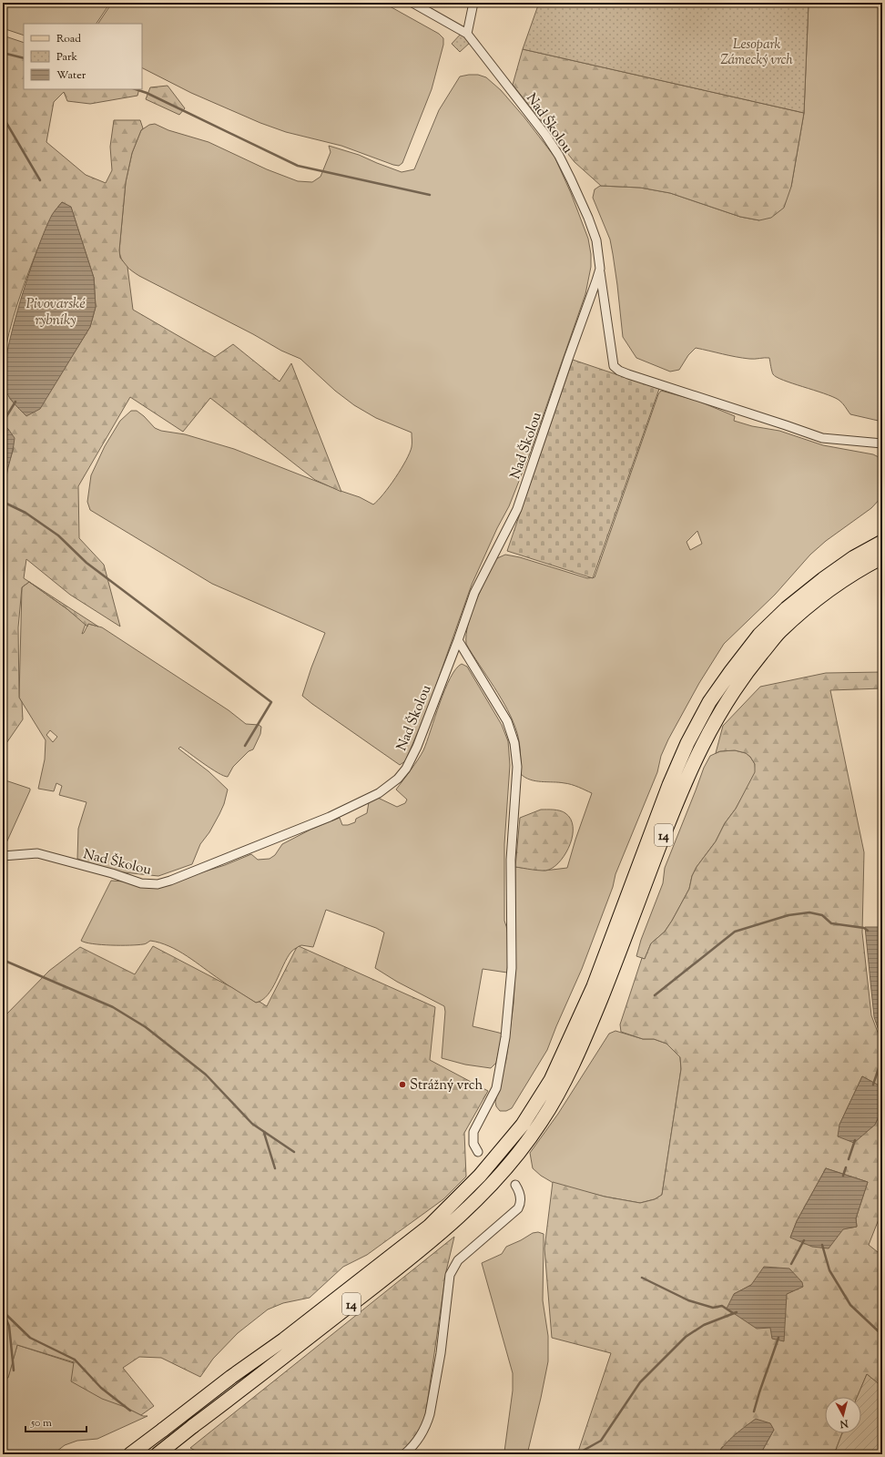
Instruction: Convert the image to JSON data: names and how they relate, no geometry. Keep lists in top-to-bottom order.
{
  "streets": {
    "main road": ["14"],
    "street": ["Nad Školou"]
  },
  "water": ["Pivovarské rybníky"],
  "parks": ["Lesopark Zámecký vrch"],
  "places": ["Strážný vrch"],
  "legend": ["Road", "Park", "Water"],
  "scale_bar": "50 m",
  "north": "bottom"
}
